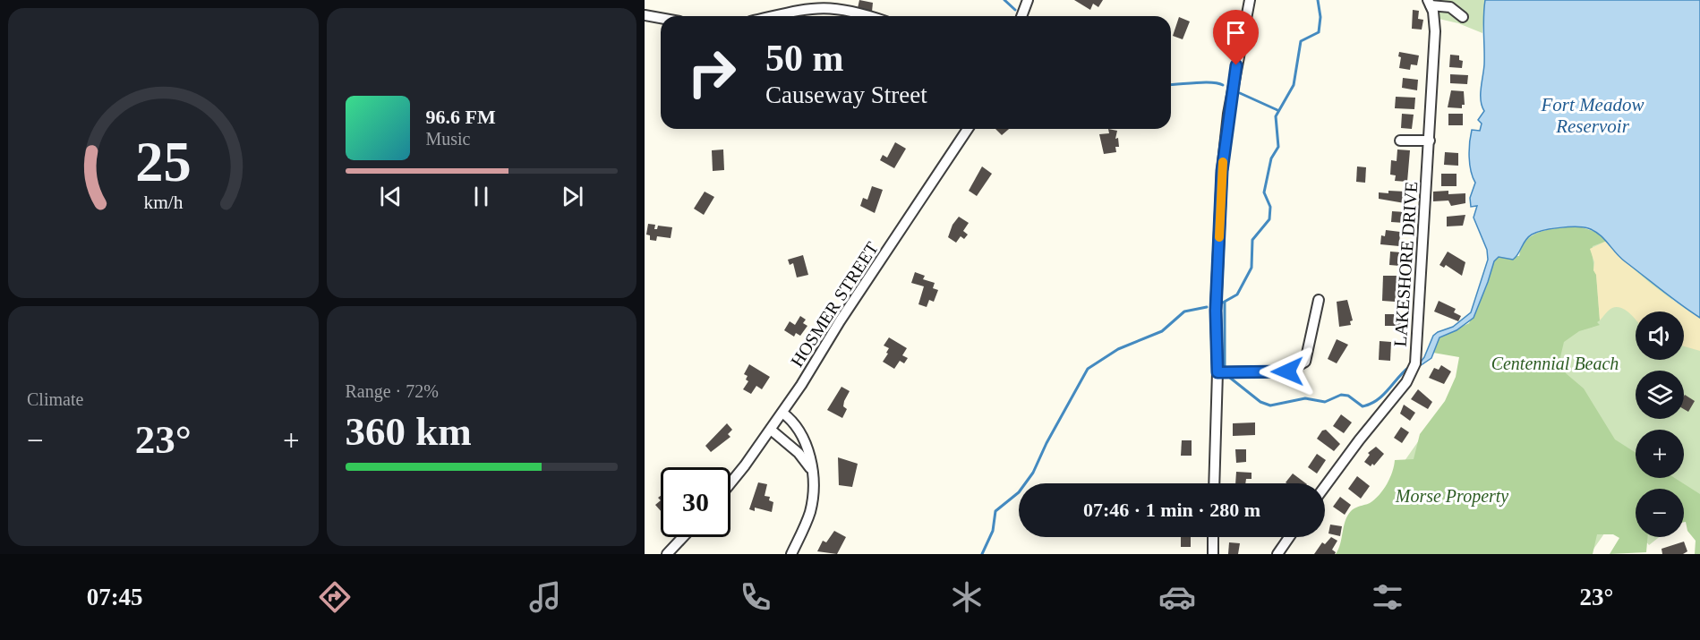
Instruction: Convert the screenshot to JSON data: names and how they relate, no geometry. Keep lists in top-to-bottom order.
{
  "streets": {
    "street": ["LAKESHORE DRIVE", "HOSMER STREET"]
  },
  "water": ["Fort Meadow Reservoir"],
  "parks": ["Centennial Beach", "Morse Property"],
  "page": {
    "turn": ["50 m", "Causeway Street"],
    "song": ["96.6 FM", "Music"],
    "tile": [
      "Climate",
      ["Range · 72%", "360 km"]
    ],
    "map_buttons": ["+", "−"],
    "heat": ["−", "23°", "+"],
    "limit": "30",
    "trip": "07:46 · 1 min · 280 m",
    "tabs": ["07:45", "23°"],
    "gauge": ["25", "km/h"]
  }
}
